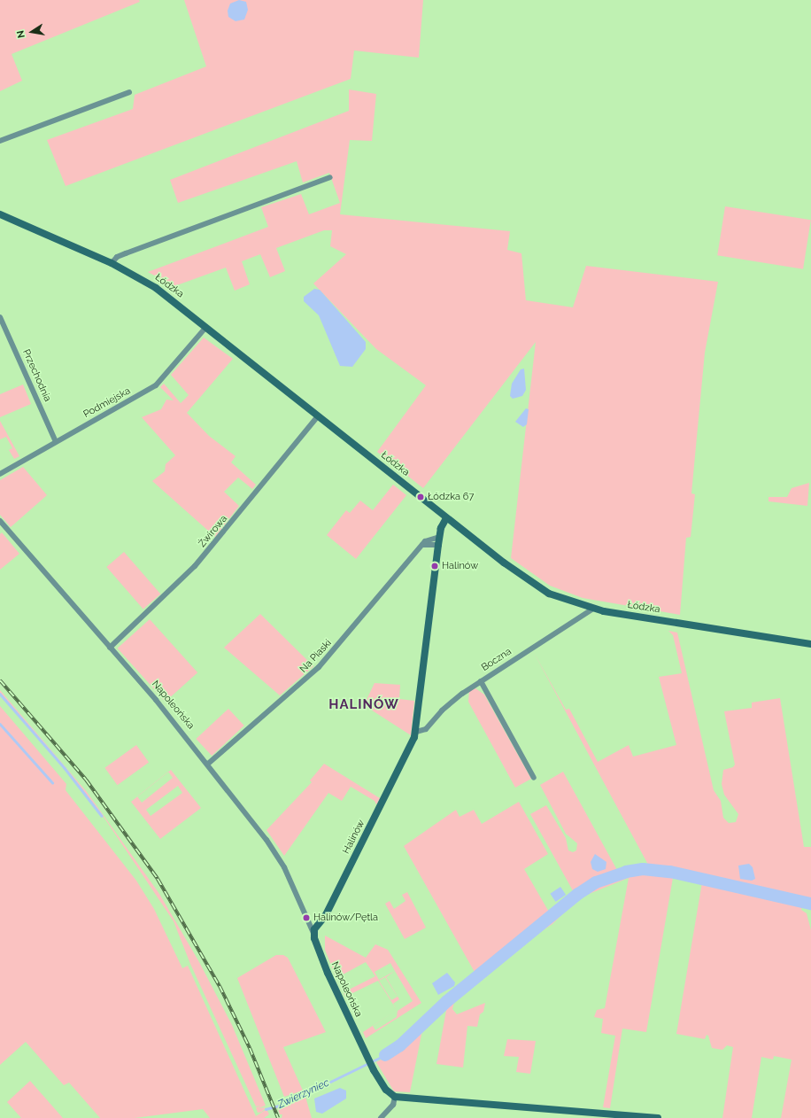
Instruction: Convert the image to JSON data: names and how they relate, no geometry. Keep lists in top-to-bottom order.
{
  "streets": {
    "main road": ["Łódzka", "Napoleońska", "Halinów"],
    "street": [
      "Przechodnia",
      "Podmiejska",
      "Żwirowa",
      "Na Piaski",
      "Boczna"
    ]
  },
  "crossings": [
    ["Łódzka", "Podmiejska"],
    ["Łódzka", "Żwirowa"],
    ["Łódzka", "Boczna"],
    ["Łódzka", "Halinów"],
    ["Przechodnia", "Podmiejska"],
    ["Żwirowa", "Napoleońska"],
    ["Na Piaski", "Napoleońska"],
    ["Na Piaski", "Halinów"],
    ["Boczna", "Halinów"],
    ["Napoleońska", "Halinów"]
  ],
  "districts": ["HALINÓW"],
  "water": ["Zwierzyniec"],
  "places": ["Łódzka 67", "Halinów", "Halinów/Pętla"],
  "north": "left"
}
